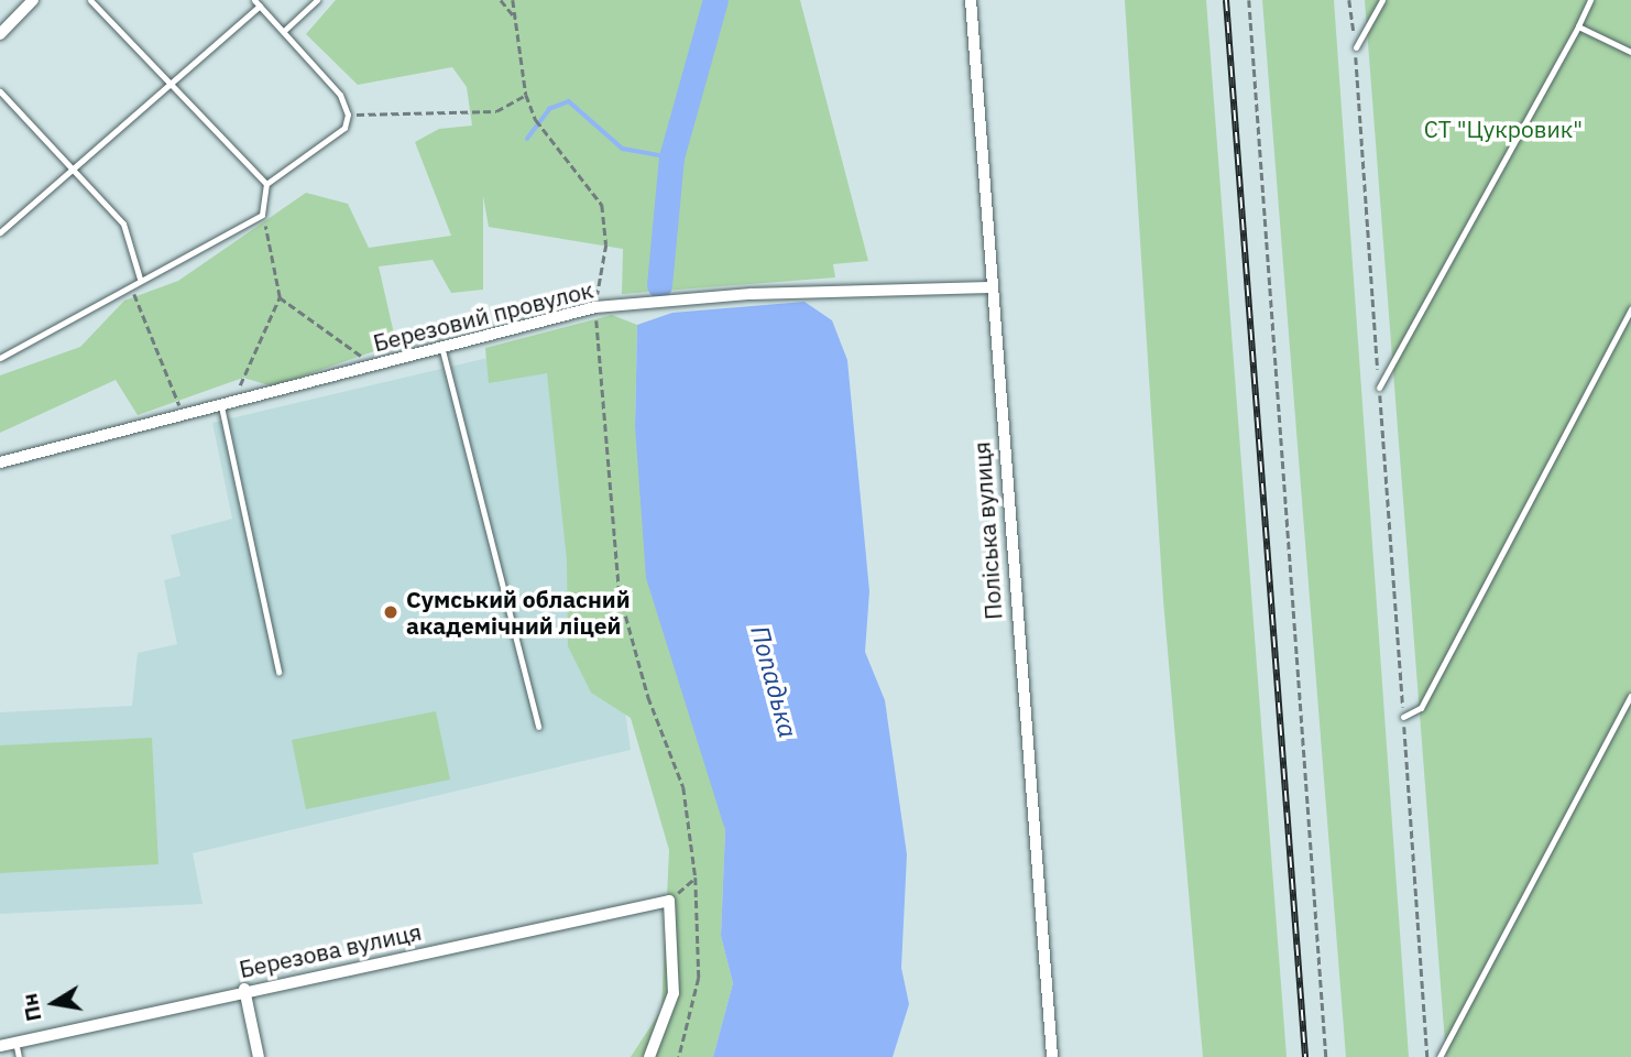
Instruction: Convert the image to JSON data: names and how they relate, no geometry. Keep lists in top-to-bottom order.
{
  "streets": {
    "street": ["Березовий провулок", "Поліська вулиця", "Березова вулиця"]
  },
  "crossings": [
    ["Березовий провулок", "Поліська вулиця"]
  ],
  "water": ["Попадька"],
  "parks": ["СТ \"Цукровик\""],
  "places": ["Сумський обласний академічний ліцей"],
  "north": "left"
}
